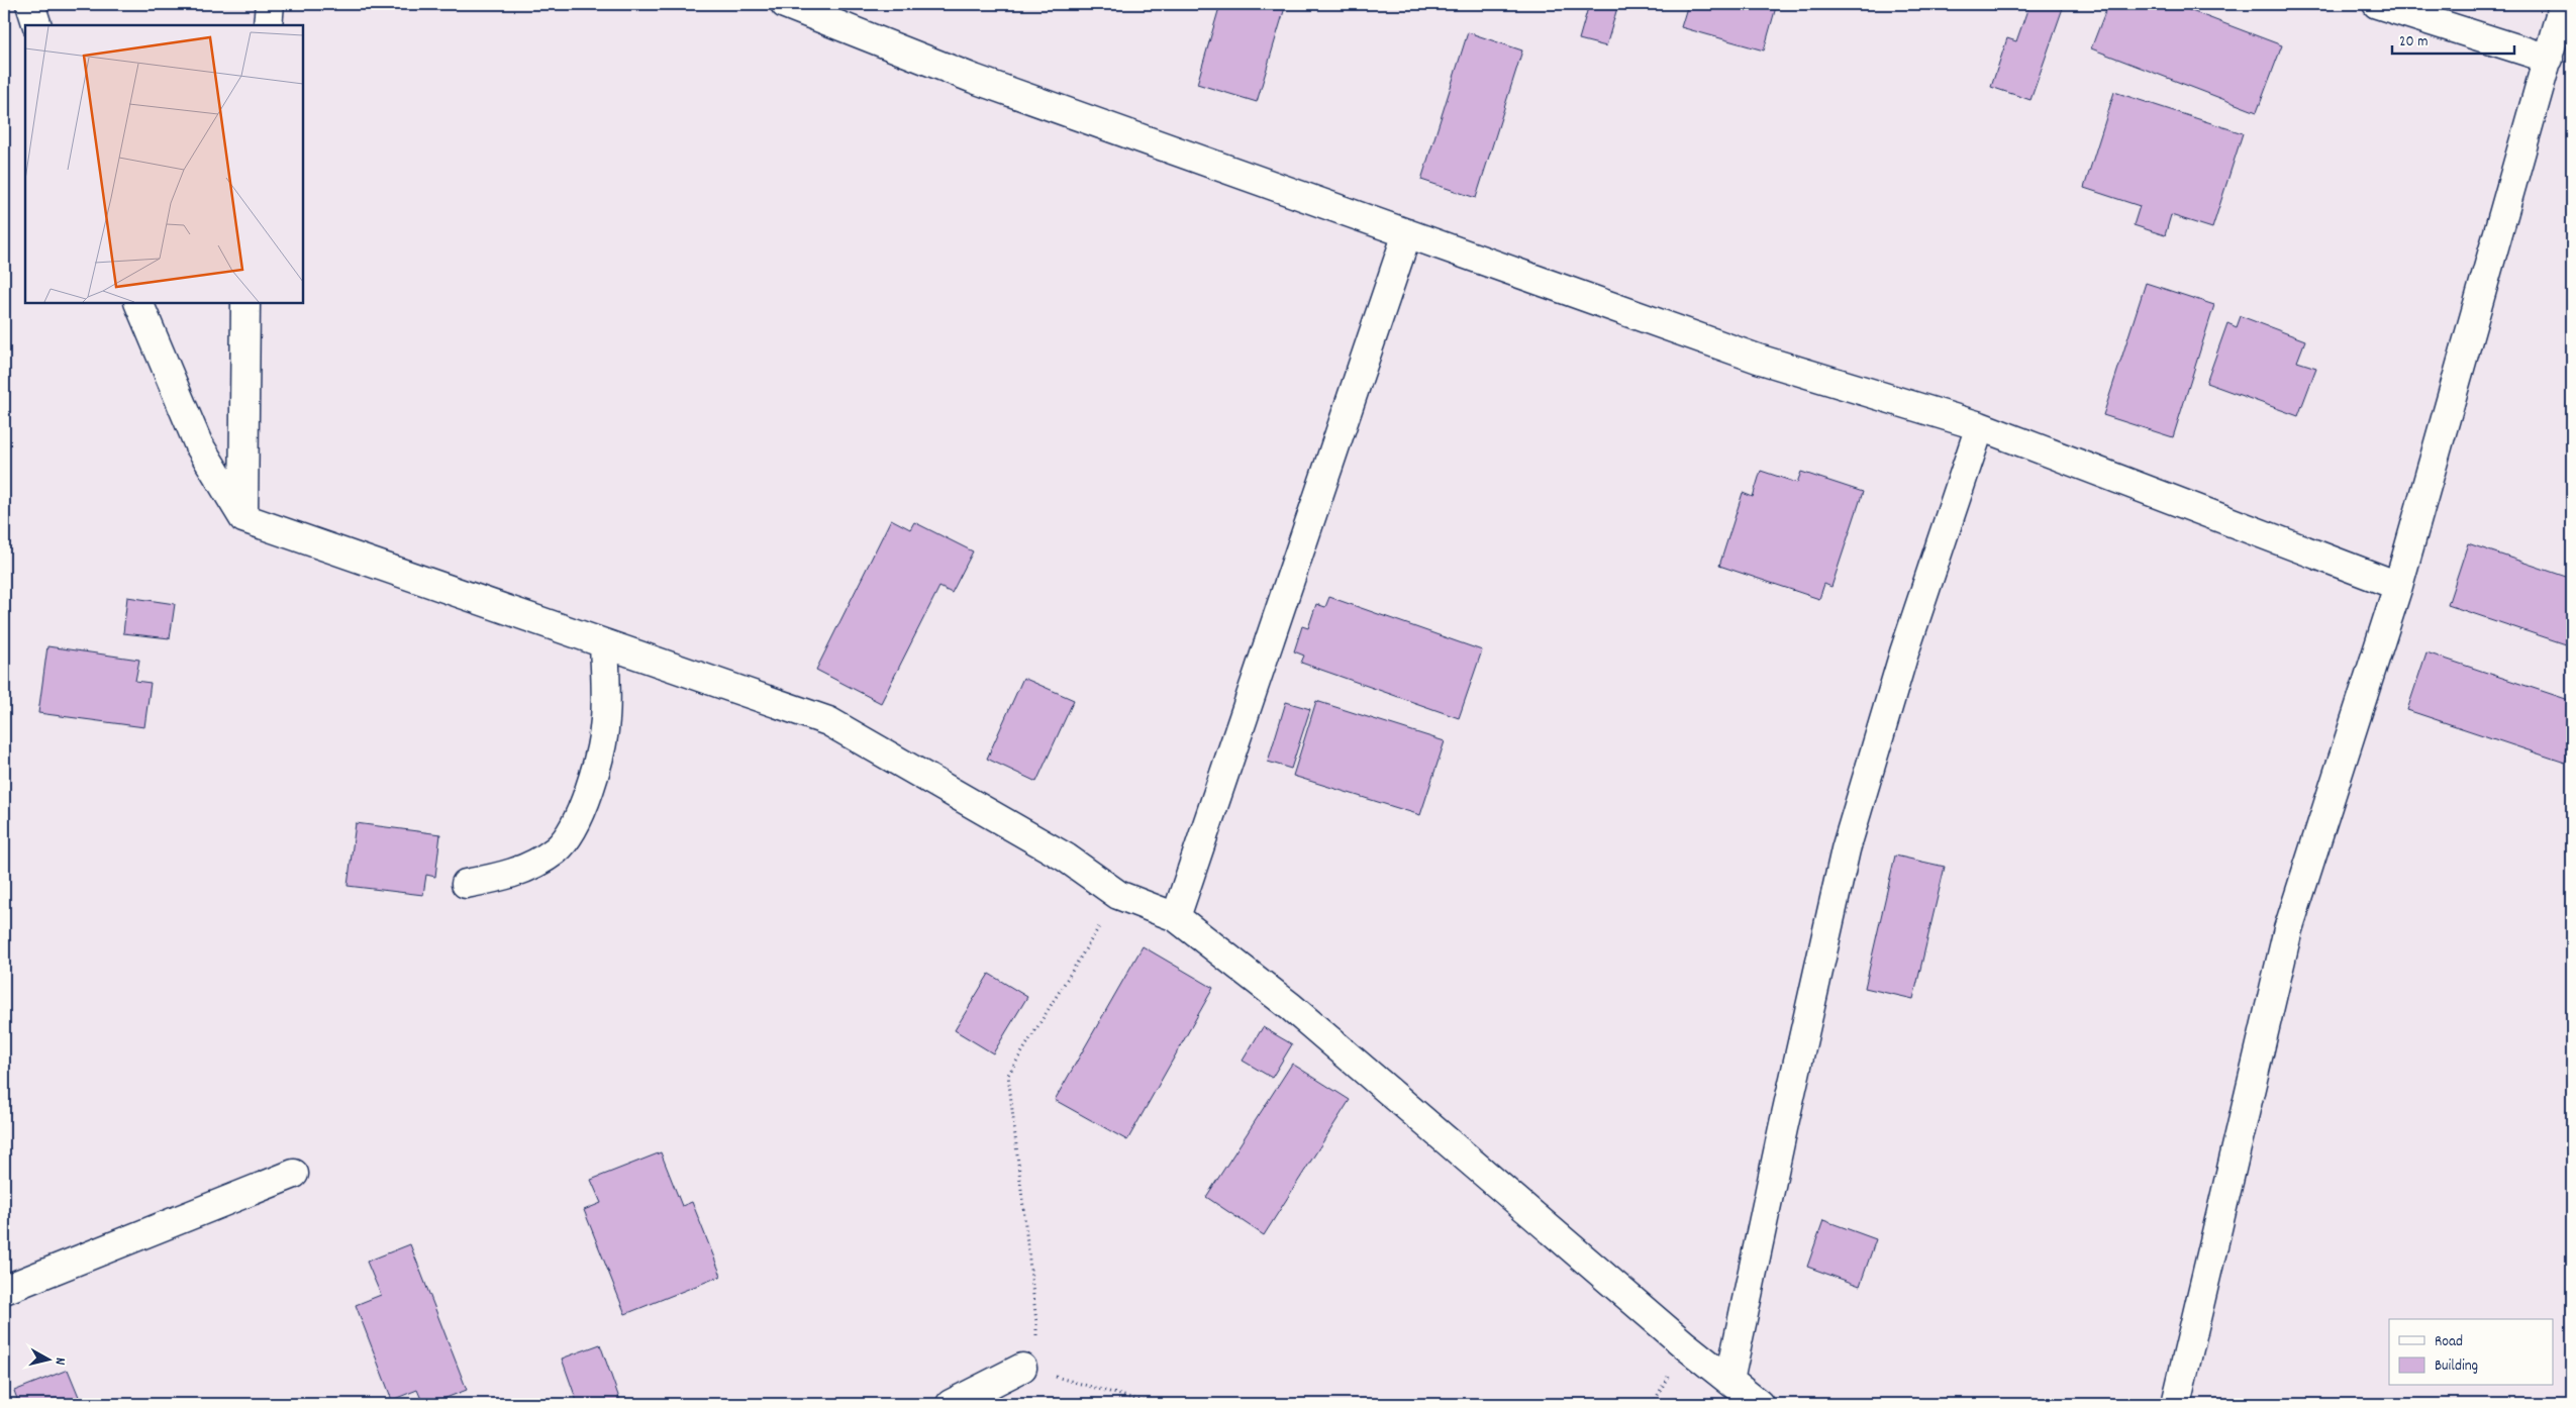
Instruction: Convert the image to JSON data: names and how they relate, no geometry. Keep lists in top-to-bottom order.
{
  "legend": ["Road", "Building"],
  "scale_bar": "20 m",
  "north": "right"
}
